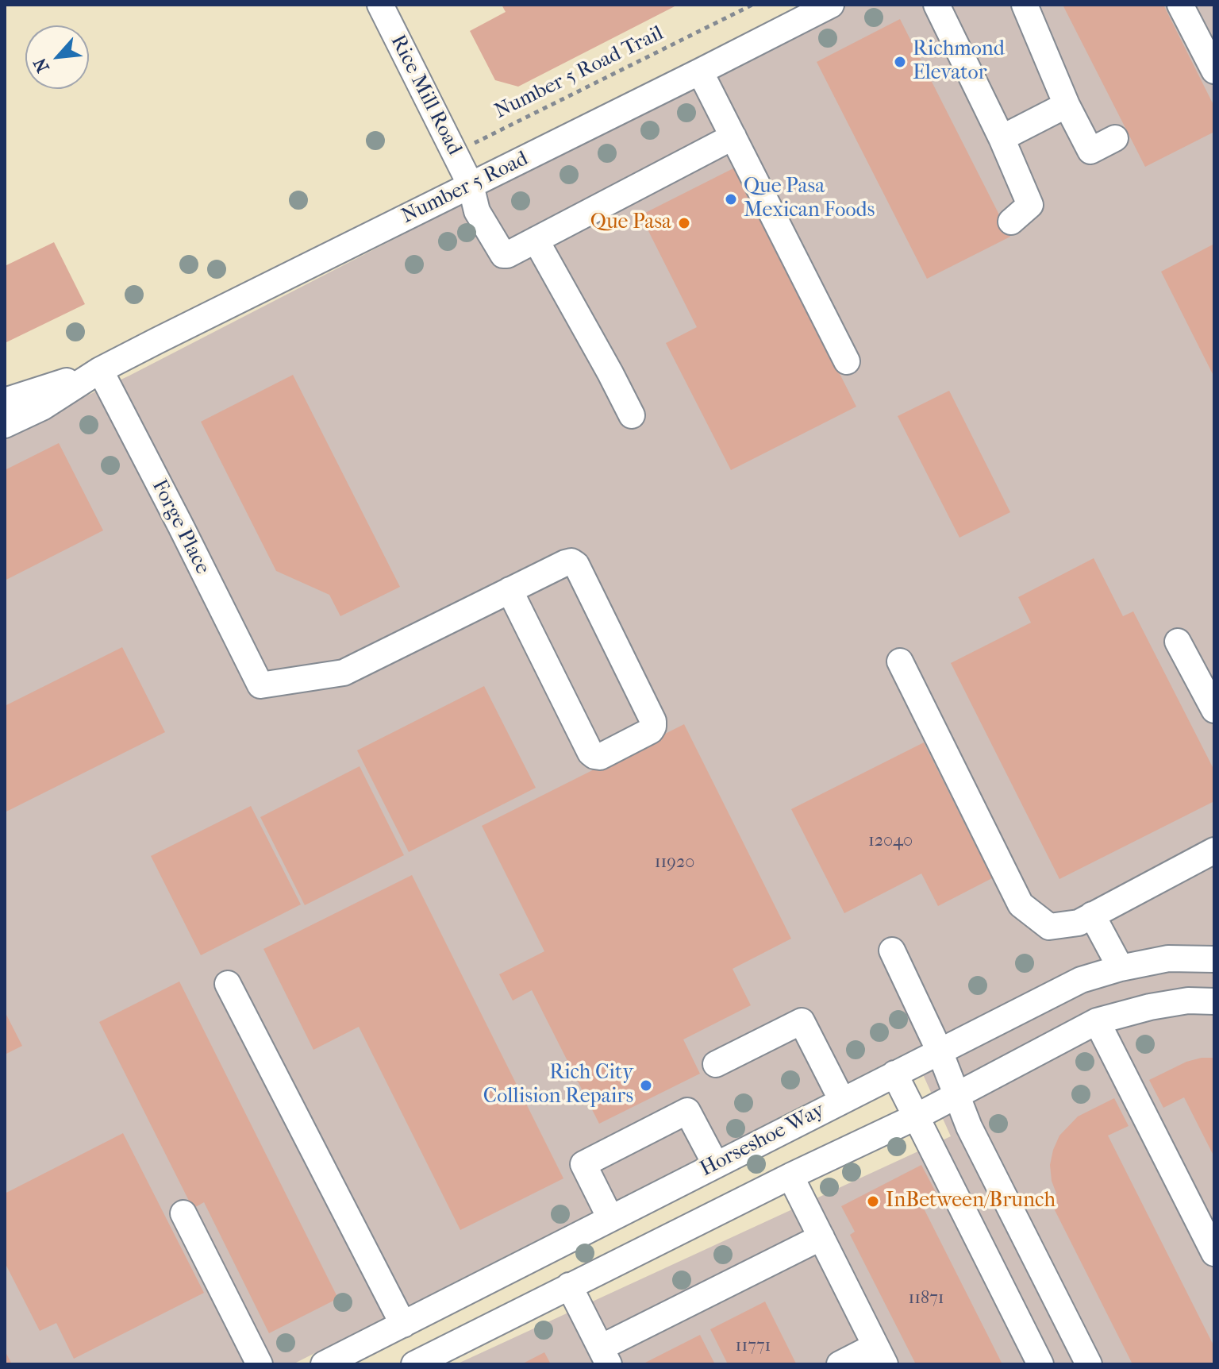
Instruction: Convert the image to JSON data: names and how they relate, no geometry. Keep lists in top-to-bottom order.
{
  "streets": {
    "street": [
      "Rice Mill Road",
      "Number 5 Road",
      "Forge Place",
      "Horseshoe Way"
    ],
    "path": ["Number 5 Road Trail"]
  },
  "crossings": [
    ["Number 5 Road Trail", "Rice Mill Road"],
    ["Rice Mill Road", "Number 5 Road"],
    ["Number 5 Road", "Forge Place"]
  ],
  "places": [
    "Richmond Elevator",
    "Que Pasa Mexican Foods",
    "Que Pasa",
    "Rich City Collision Repairs",
    "InBetween/Brunch"
  ],
  "house_numbers": [
    "12040",
    "11920",
    "11871",
    "11771"
  ],
  "north": "bottom left"
}
